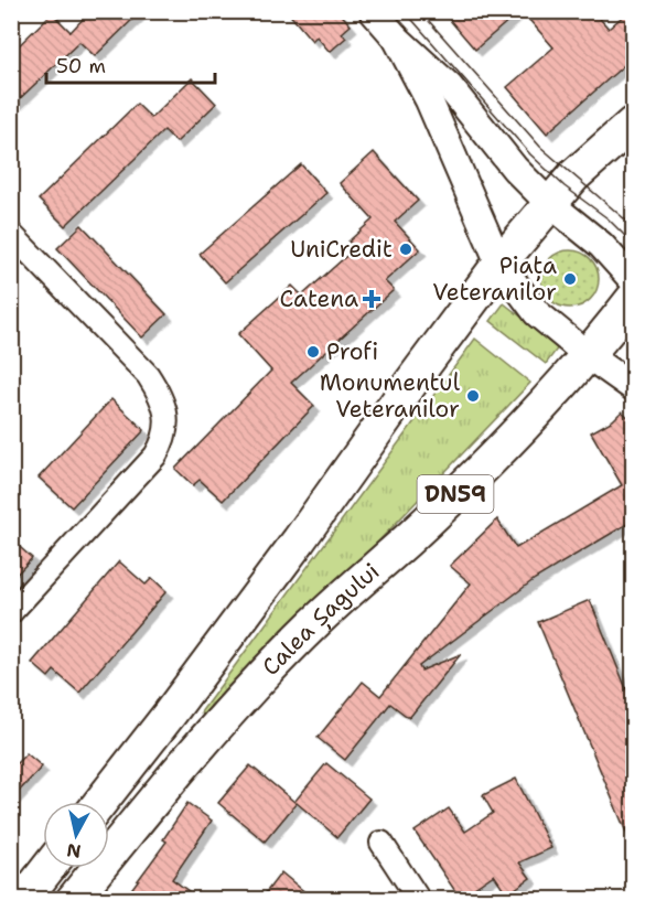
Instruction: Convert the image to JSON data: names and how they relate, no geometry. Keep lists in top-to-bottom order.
{
  "streets": {
    "main road": ["DN59", "Calea Șagului"]
  },
  "crossings": [
    ["DN59", "Calea Șagului"]
  ],
  "places": {
    "other": [
      "UniCredit",
      "Piața Veteranilor",
      "Profi",
      "Monumentul Veteranilor"
    ],
    "health": ["Catena"]
  },
  "scale_bar": "50 m",
  "north": "bottom"
}
